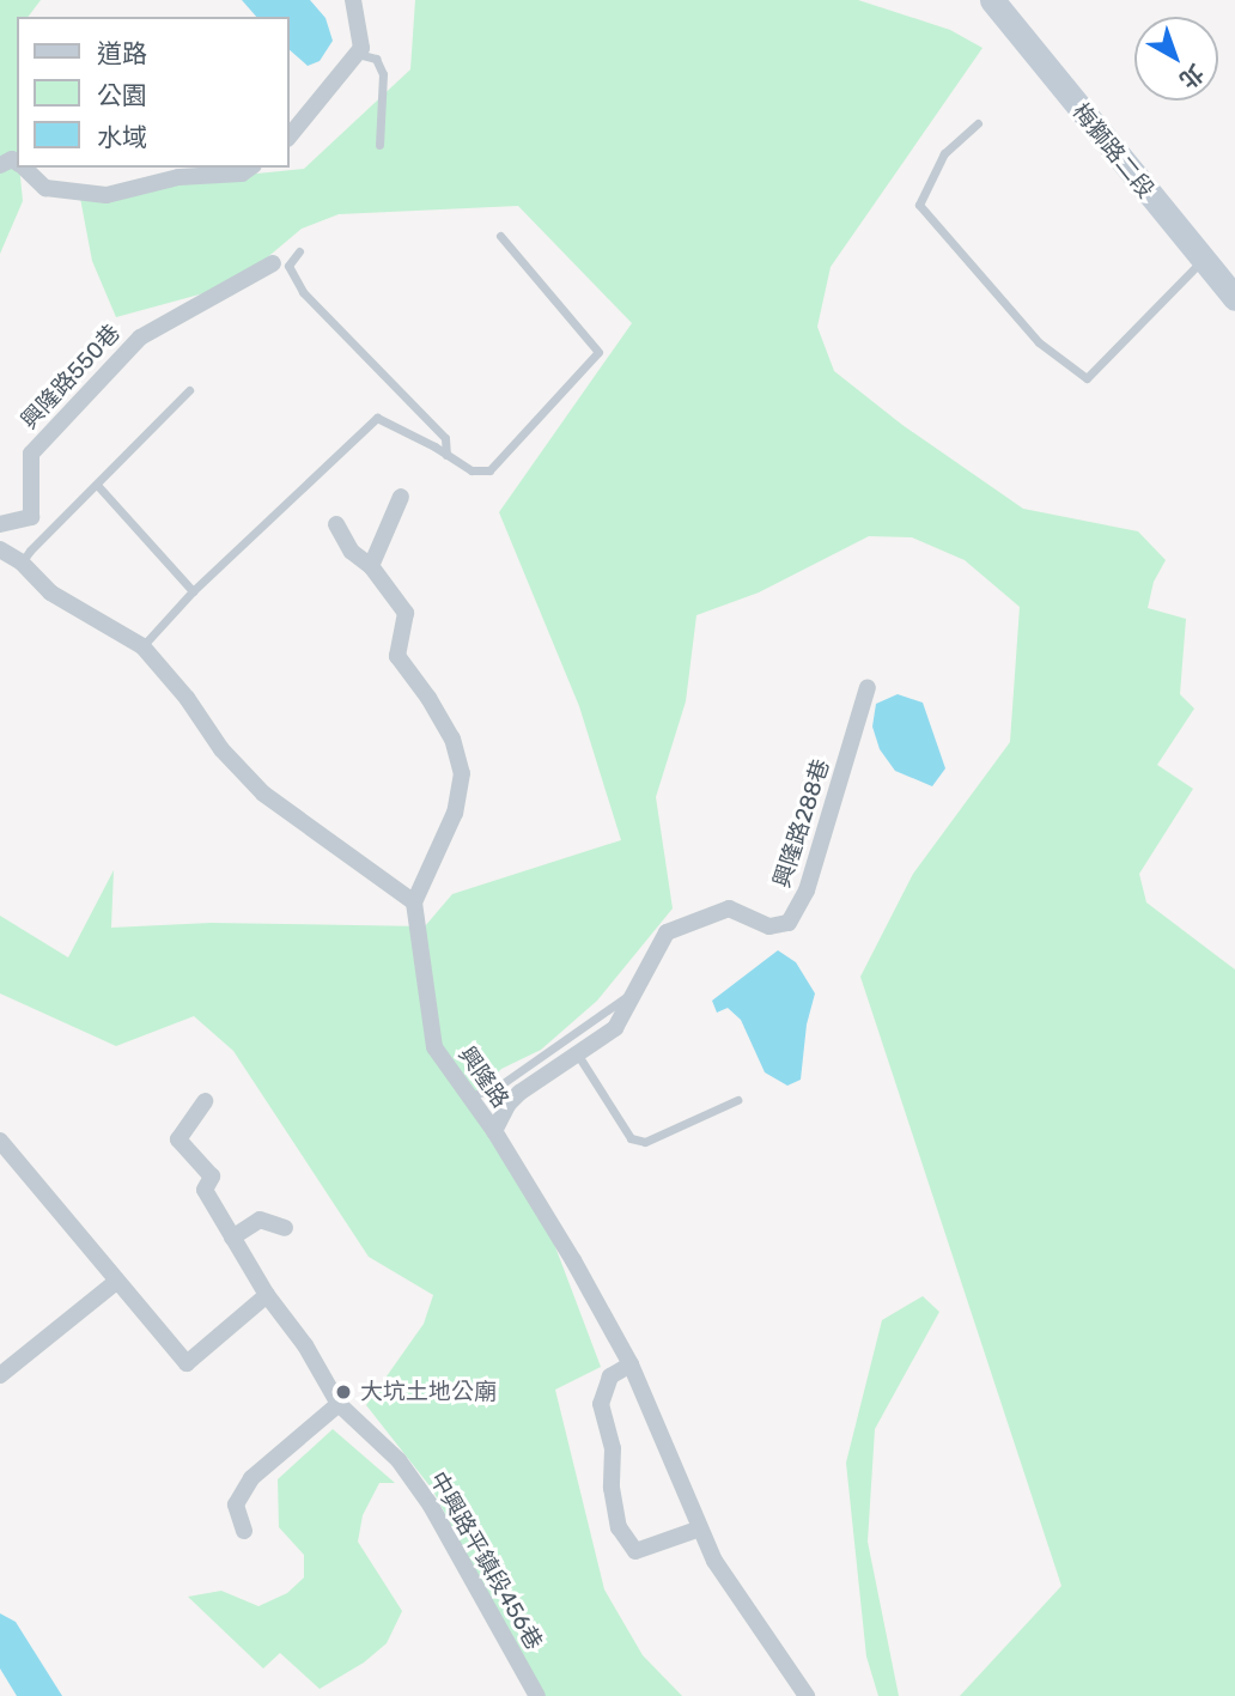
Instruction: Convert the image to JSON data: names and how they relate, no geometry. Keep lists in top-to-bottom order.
{
  "streets": {
    "street": [
      "梅獅路二段",
      "興隆路550巷",
      "興隆路288巷",
      "興隆路",
      "中興路平鎮段456巷"
    ]
  },
  "crossings": [
    ["興隆路288巷", "興隆路"]
  ],
  "places": ["大坑土地公廟"],
  "legend": ["道路", "公園", "水域"],
  "north": "bottom right"
}
